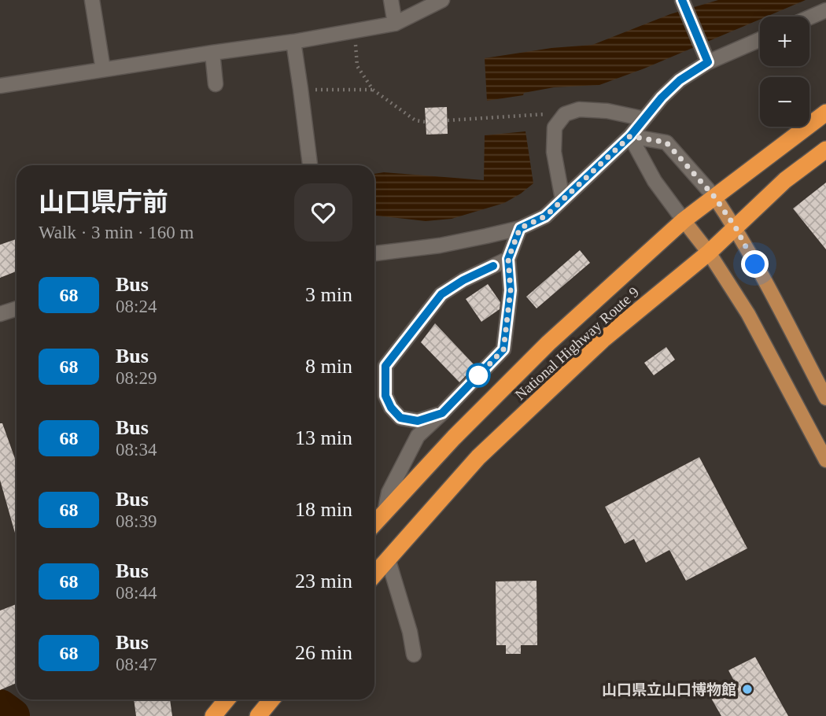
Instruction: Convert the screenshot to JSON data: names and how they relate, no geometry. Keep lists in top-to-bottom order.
{
  "streets": {
    "highway": ["National Highway Route 9"]
  },
  "places": ["山口県立山口博物館"],
  "lines": ["bus line 68"],
  "page": {
    "map_buttons": ["+", "−"],
    "heading": ["山口県庁前", "Walk · 3 min · 160 m"],
    "list": [
      {
        "mark": "68",
        "name": "Bus",
        "note": "08:24",
        "value": "3 min"
      },
      {
        "mark": "68",
        "name": "Bus",
        "note": "08:29",
        "value": "8 min"
      },
      {
        "mark": "68",
        "name": "Bus",
        "note": "08:34",
        "value": "13 min"
      },
      {
        "mark": "68",
        "name": "Bus",
        "note": "08:39",
        "value": "18 min"
      },
      {
        "mark": "68",
        "name": "Bus",
        "note": "08:44",
        "value": "23 min"
      },
      {
        "mark": "68",
        "name": "Bus",
        "note": "08:47",
        "value": "26 min"
      }
    ]
  }
}
